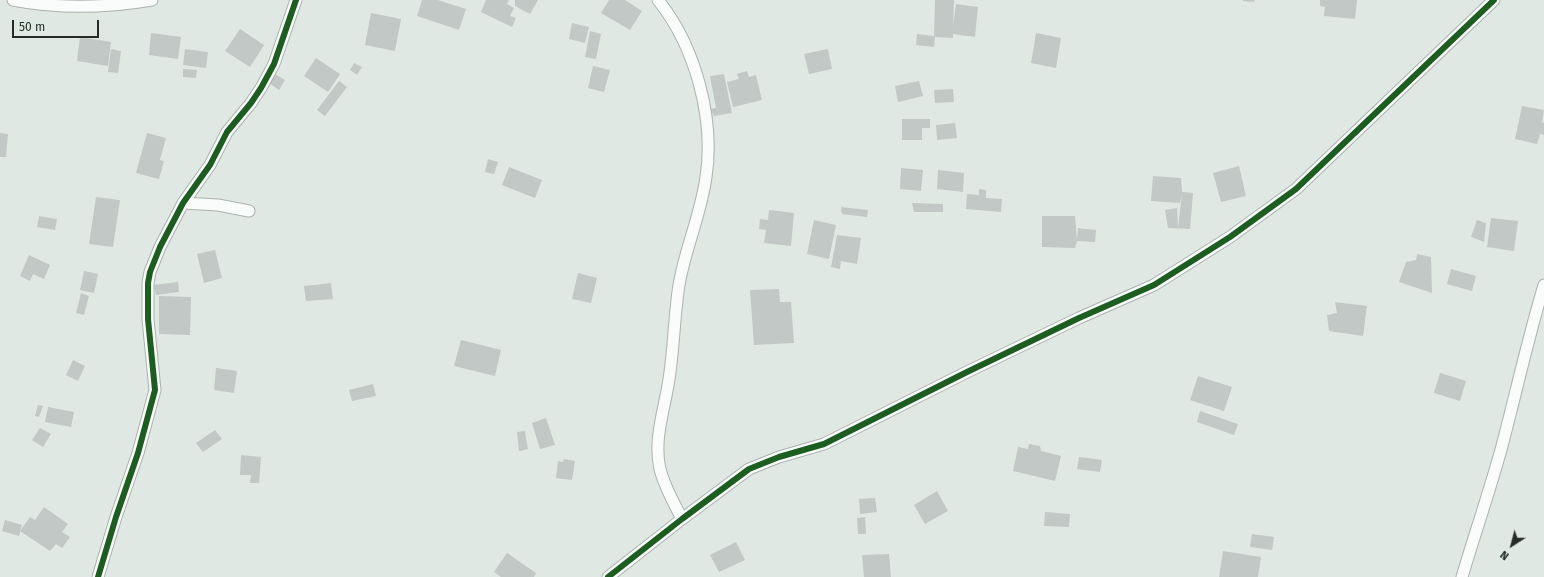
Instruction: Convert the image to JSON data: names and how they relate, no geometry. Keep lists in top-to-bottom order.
{
  "scale_bar": "50 m",
  "north": "bottom left"
}
